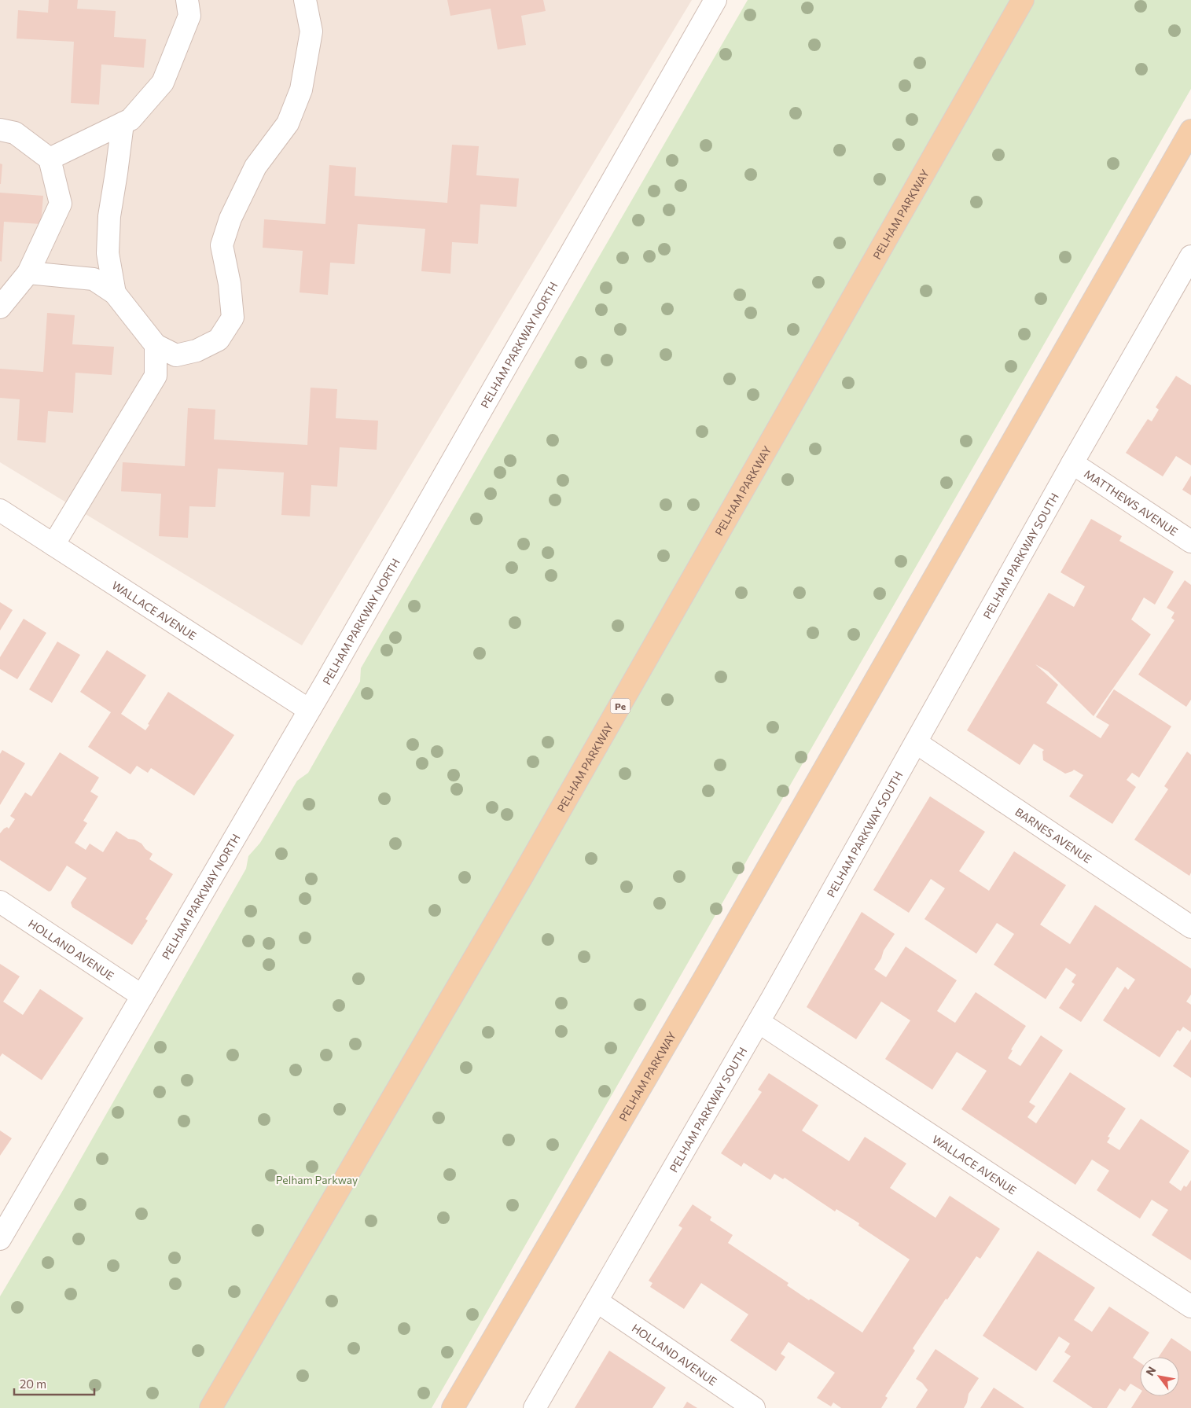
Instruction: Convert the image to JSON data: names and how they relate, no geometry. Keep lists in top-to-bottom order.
{
  "streets": {
    "main road": ["PELHAM PARKWAY", "Pe"],
    "street": [
      "PELHAM PARKWAY NORTH",
      "MATTHEWS AVENUE",
      "PELHAM PARKWAY SOUTH",
      "WALLACE AVENUE",
      "BARNES AVENUE",
      "HOLLAND AVENUE"
    ]
  },
  "crossings": [
    ["PELHAM PARKWAY NORTH", "WALLACE AVENUE"],
    ["PELHAM PARKWAY NORTH", "HOLLAND AVENUE"],
    ["MATTHEWS AVENUE", "PELHAM PARKWAY SOUTH"],
    ["PELHAM PARKWAY SOUTH", "WALLACE AVENUE"],
    ["PELHAM PARKWAY SOUTH", "BARNES AVENUE"],
    ["PELHAM PARKWAY SOUTH", "HOLLAND AVENUE"]
  ],
  "parks": ["Pelham Parkway"],
  "scale_bar": "20 m",
  "north": "top left"
}
